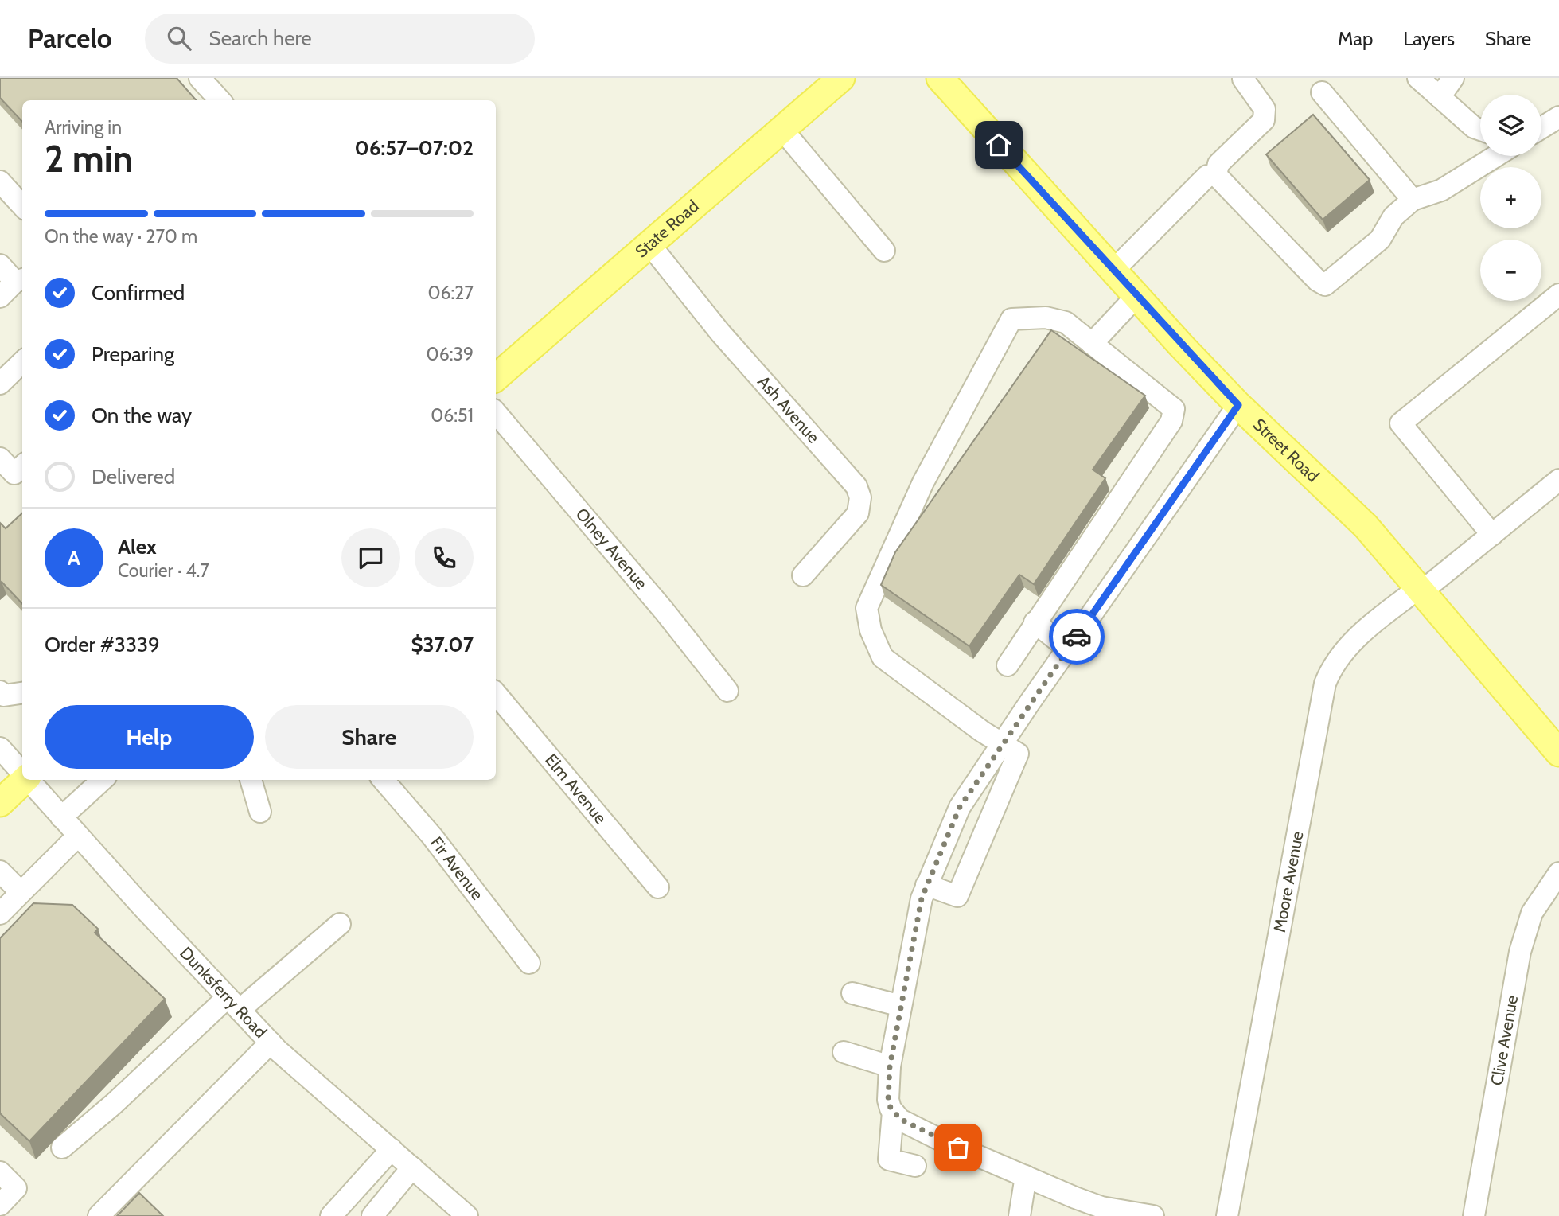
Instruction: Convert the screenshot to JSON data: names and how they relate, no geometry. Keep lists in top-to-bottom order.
{
  "streets": {
    "main road": ["State Road", "Street Road"],
    "street": [
      "Ash Avenue",
      "Olney Avenue",
      "Elm Avenue",
      "Fir Avenue",
      "Moore Avenue",
      "Dunksferry Road",
      "Clive Avenue"
    ]
  },
  "crossings": [
    ["State Road", "Ash Avenue"],
    ["Street Road", "Moore Avenue"]
  ],
  "page": {
    "header": "Parcelo",
    "search": "Search here",
    "nav": ["Map", "Layers", "Share"],
    "map_buttons": ["+", "−"],
    "heading": ["2 min", "Arriving in", "06:57–07:02"],
    "panel": [
      "Alex",
      "Courier · 4.7",
      "Order #3339",
      "$37.07"
    ],
    "bar": "On the way · 270 m",
    "list": [
      ["Confirmed", "06:27"],
      ["Preparing", "06:39"],
      ["On the way", "06:51"],
      "Delivered"
    ],
    "round": "A",
    "buttons": ["Help", "Share"]
  }
}
